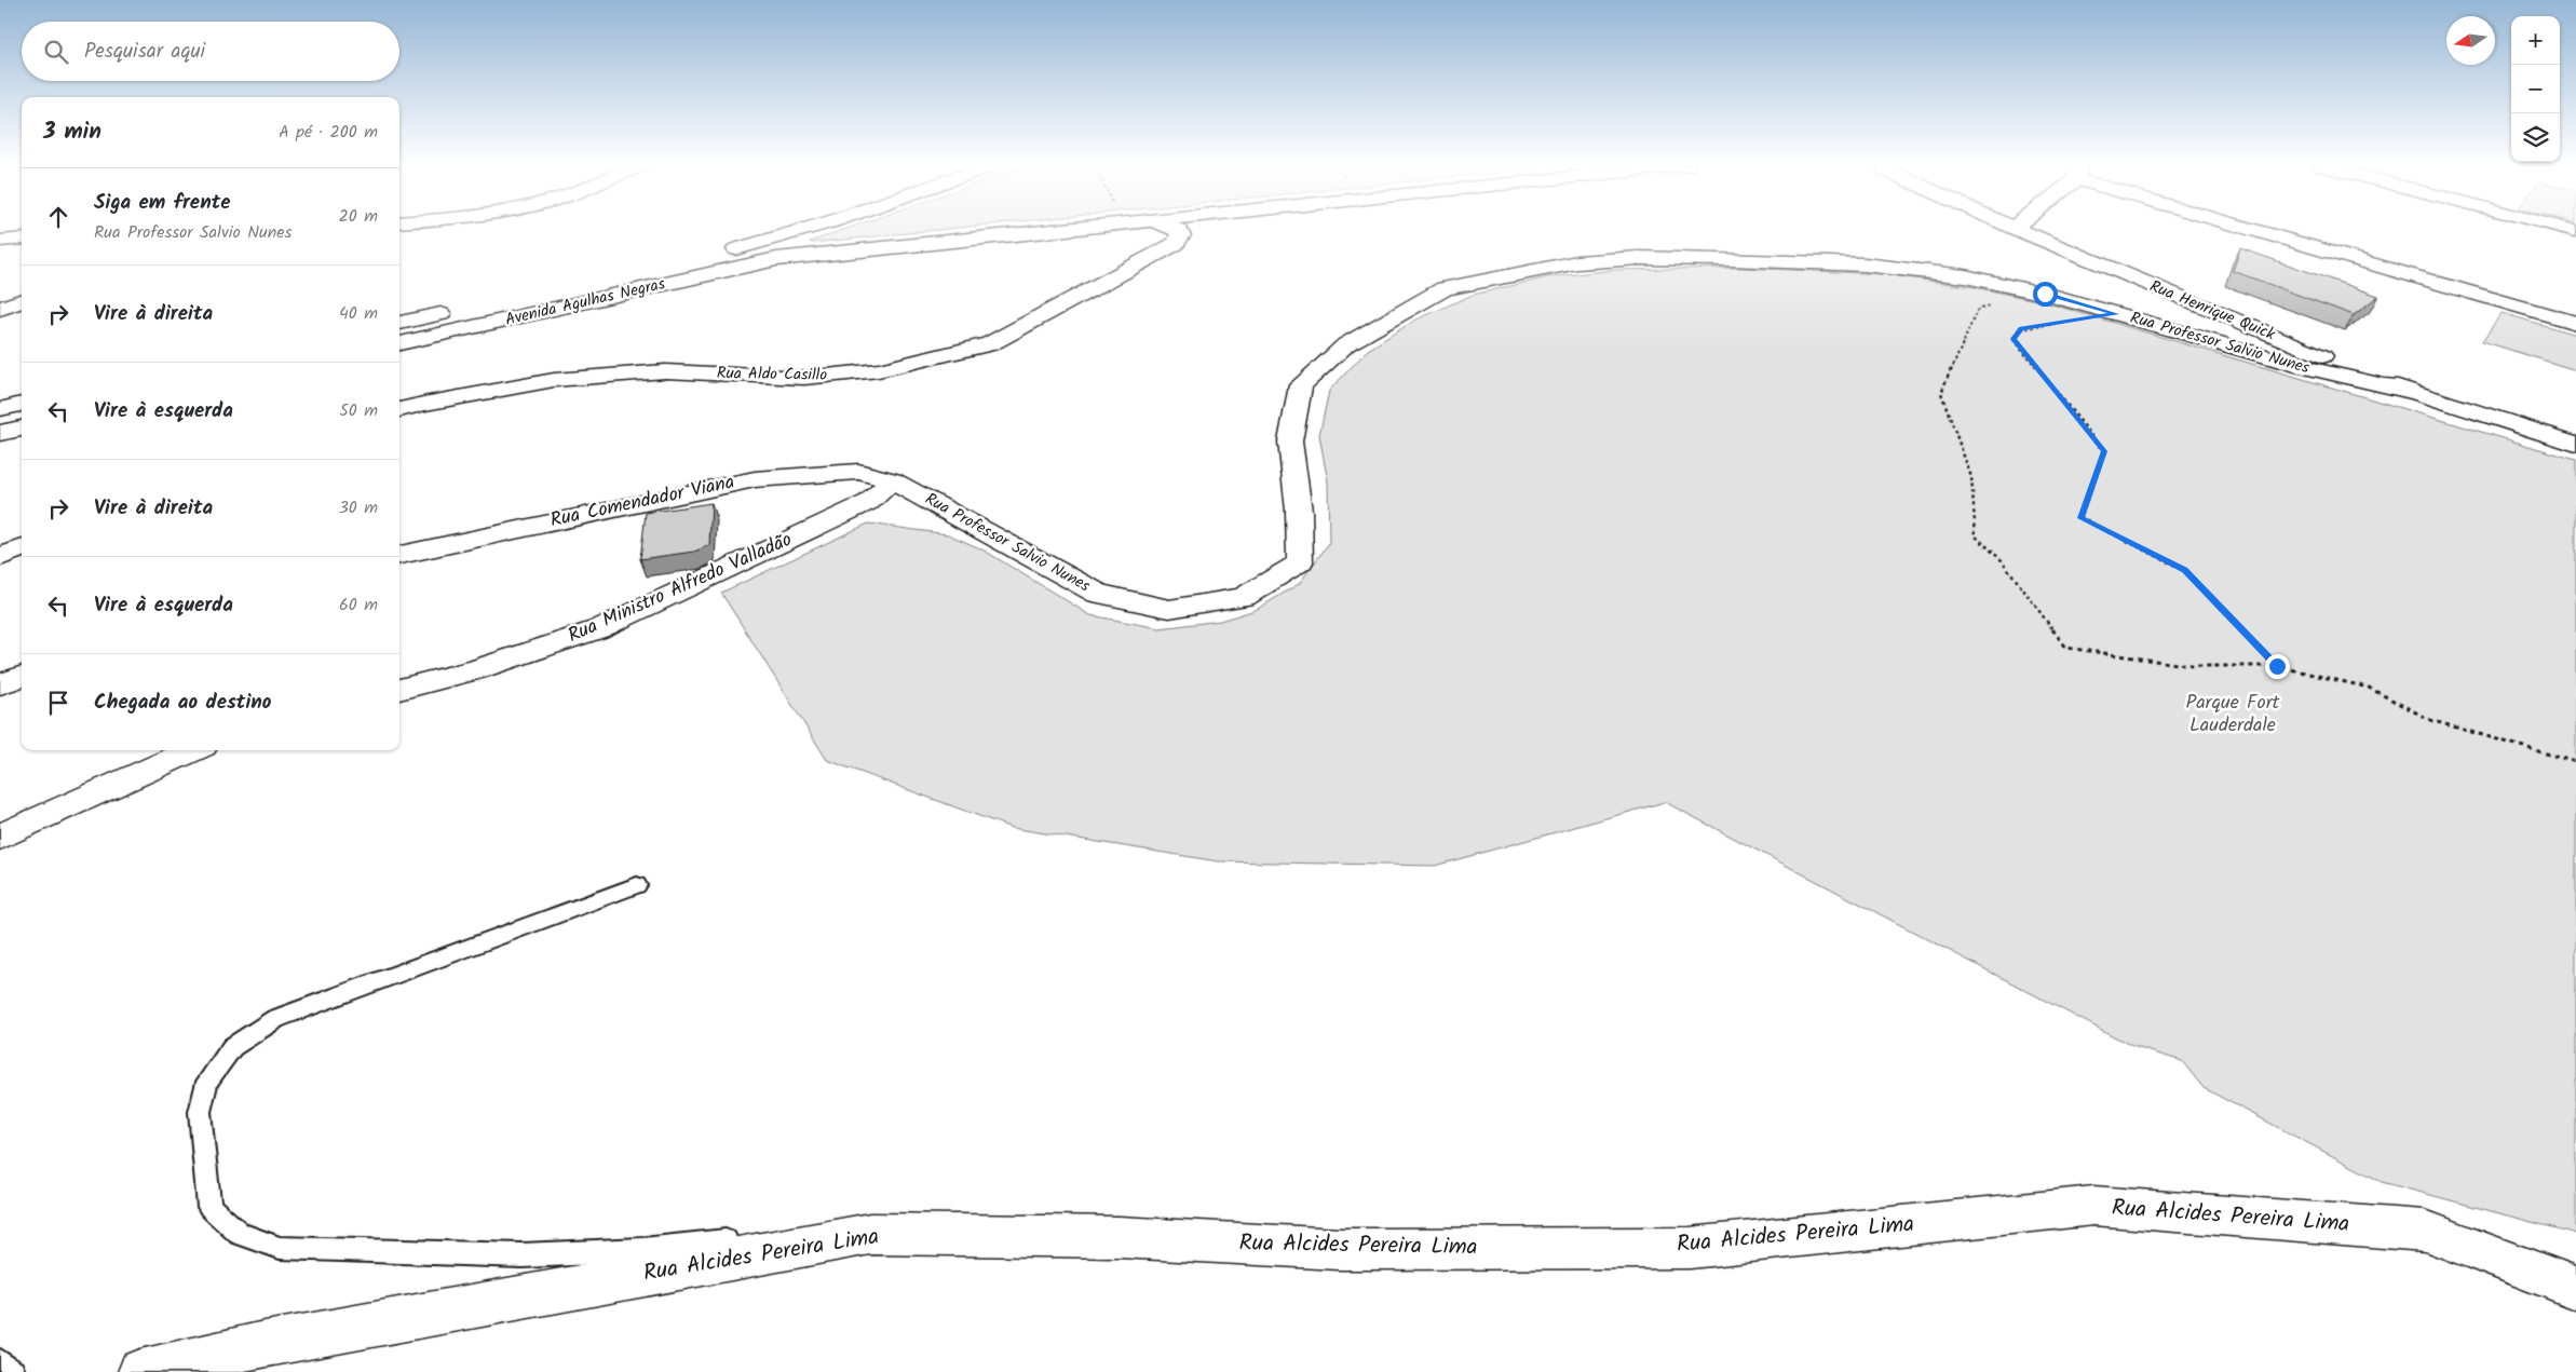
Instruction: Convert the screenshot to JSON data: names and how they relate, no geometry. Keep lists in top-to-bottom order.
{
  "streets": {
    "street": [
      "Avenida Agulhas Negras",
      "Rua Henrique Quick",
      "Rua Professor Salvio Nunes",
      "Rua Aldo Casillo",
      "Rua Comendador Viana",
      "Rua Ministro Alfredo Valladão",
      "Rua Alcides Pereira Lima"
    ]
  },
  "crossings": [
    ["Rua Henrique Quick", "Rua Professor Salvio Nunes"],
    ["Rua Professor Salvio Nunes", "Rua Comendador Viana"],
    ["Rua Professor Salvio Nunes", "Rua Ministro Alfredo Valladão"],
    ["Rua Comendador Viana", "Rua Ministro Alfredo Valladão"]
  ],
  "parks": ["Parque Fort Lauderdale"],
  "north": "left",
  "page": {
    "map_buttons": ["+", "−"],
    "search": "Pesquisar aqui",
    "heading": ["3 min", "A pé · 200 m"],
    "list": [
      ["Siga em frente", "Rua Professor Salvio Nunes", "20 m"],
      ["Vire à direita", "40 m"],
      ["Vire à esquerda", "50 m"],
      ["Vire à direita", "30 m"],
      ["Vire à esquerda", "60 m"],
      "Chegada ao destino"
    ]
  }
}
